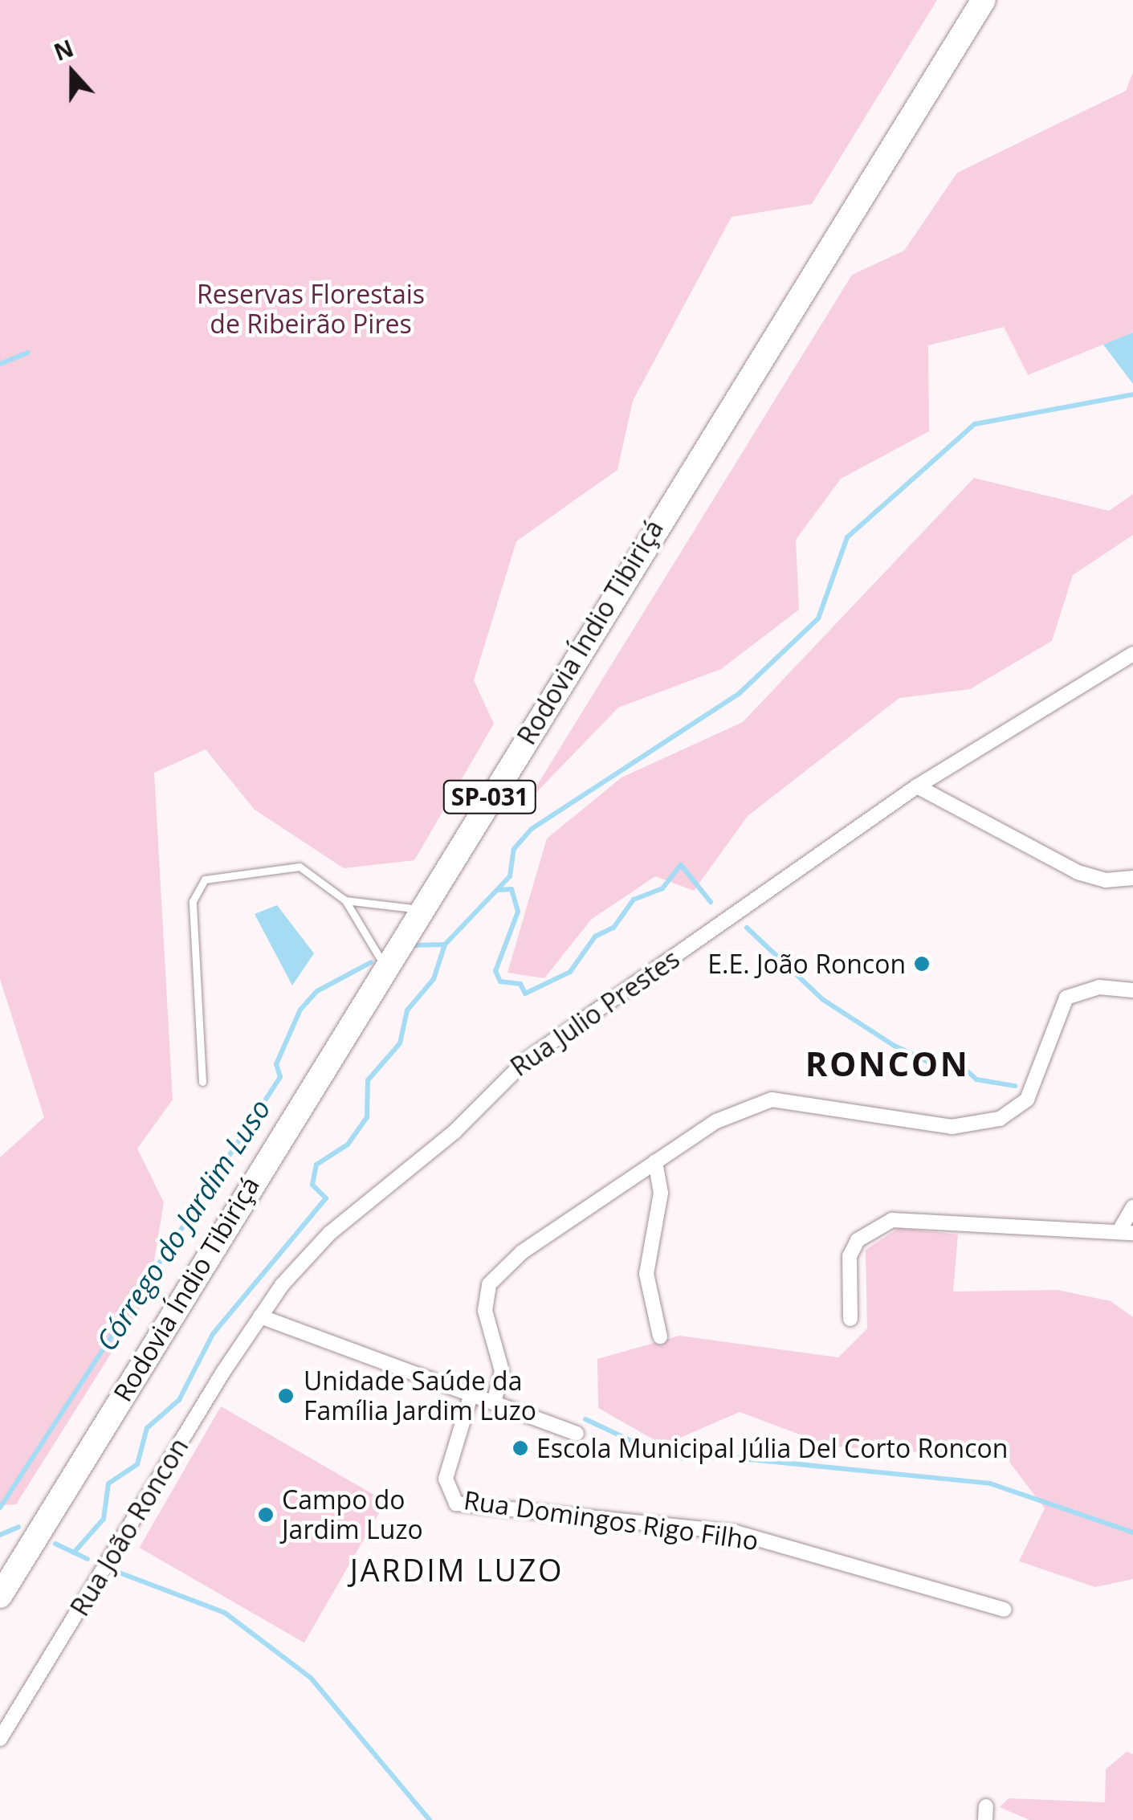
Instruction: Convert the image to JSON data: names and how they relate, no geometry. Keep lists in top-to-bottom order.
{
  "streets": {
    "highway": ["Rodovia Índio Tibiriçá", "SP-031"],
    "street": ["Rua Julio Prestes", "Rua Domingos Rigo Filho", "Rua João Roncon"]
  },
  "crossings": [
    ["Rua Julio Prestes", "Rua João Roncon"]
  ],
  "districts": ["RONCON", "JARDIM LUZO"],
  "water": ["Córrego do Jardim Luso"],
  "parks": ["Reservas Florestais de Ribeirão Pires"],
  "places": [
    "E.E. João Roncon",
    "Unidade Saúde da Família Jardim Luzo",
    "Escola Municipal Júlia Del Corto Roncon",
    "Campo do Jardim Luzo"
  ],
  "north": "top"
}
